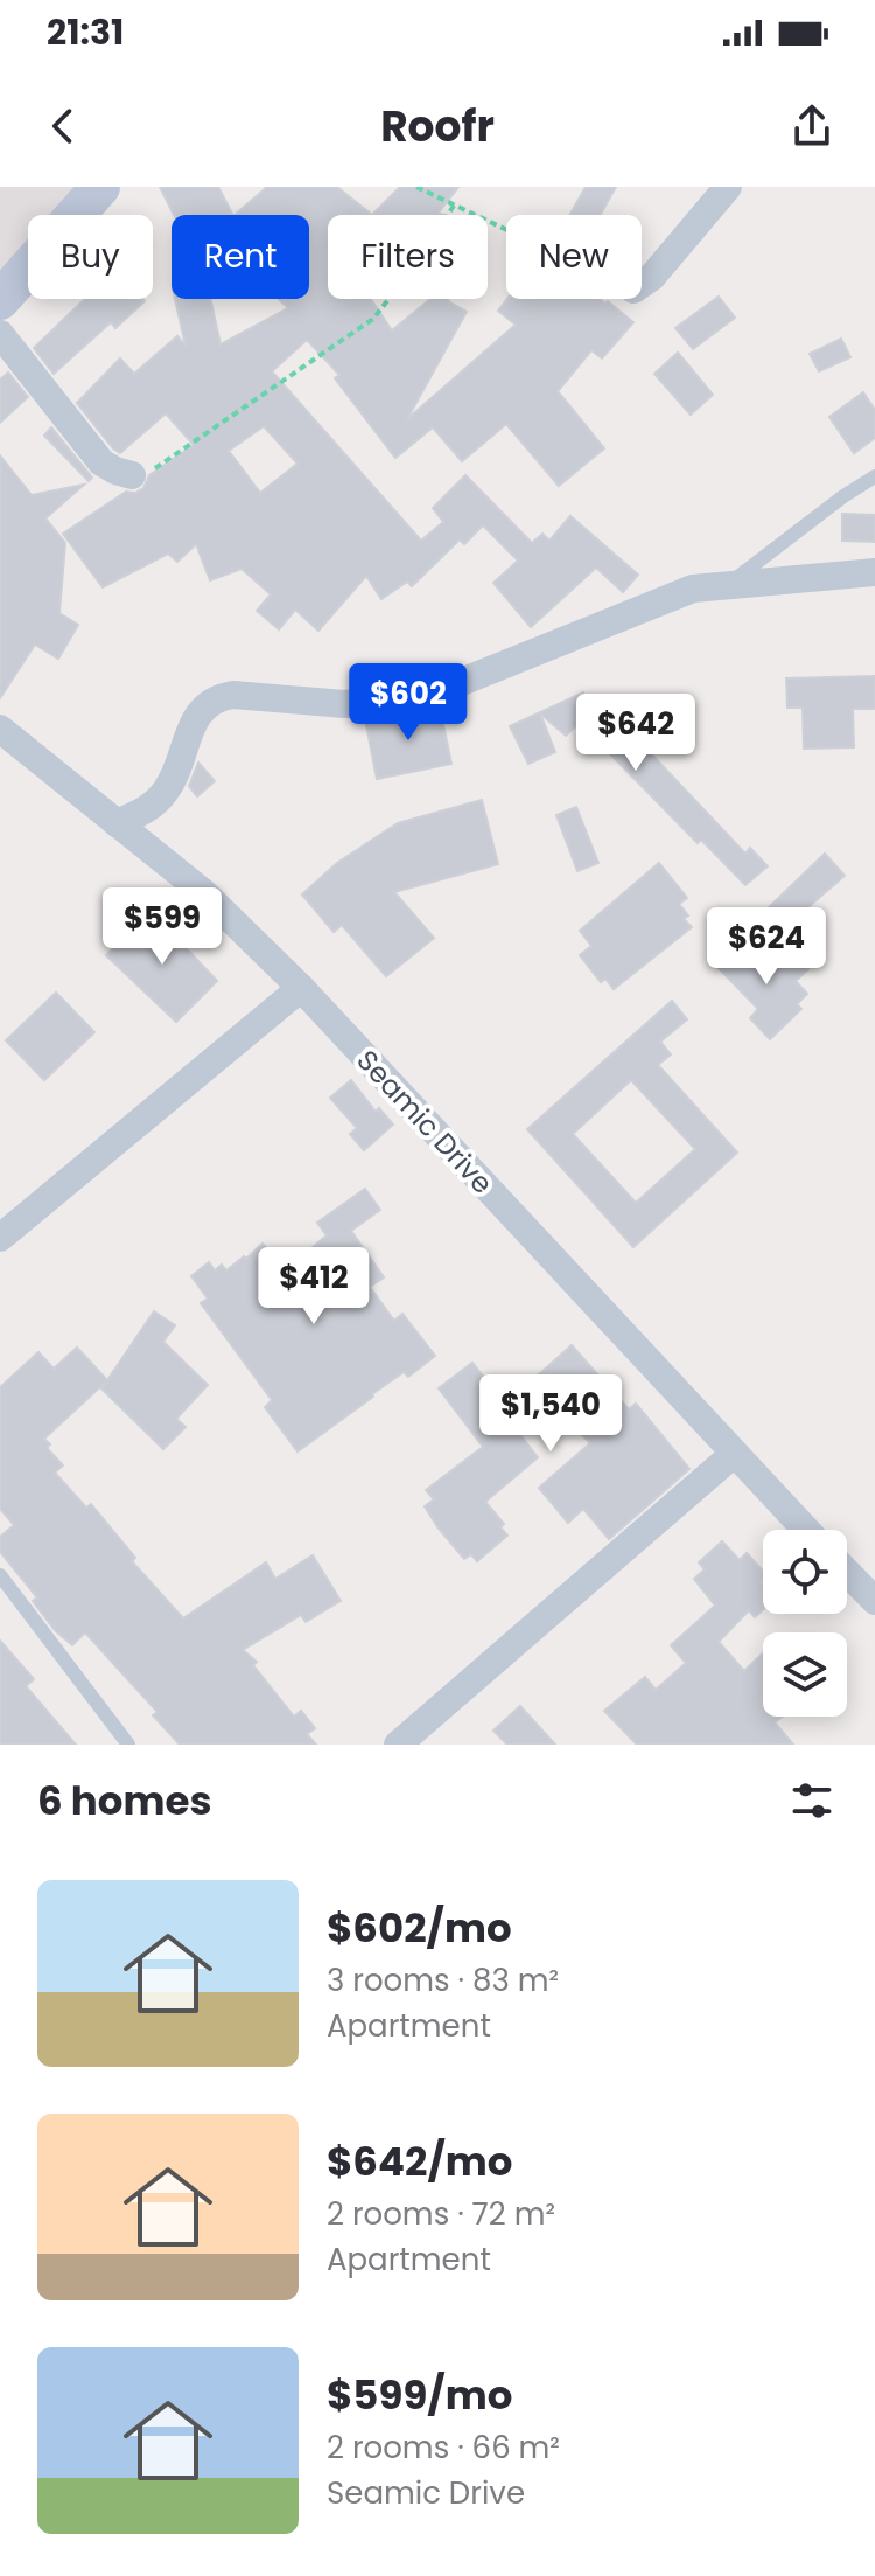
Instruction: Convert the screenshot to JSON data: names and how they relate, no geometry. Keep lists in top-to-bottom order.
{
  "streets": {
    "street": ["Seamic Drive"]
  },
  "page": {
    "status": "21:31",
    "header": "Roofr",
    "chip": [
      "Buy",
      "Rent",
      "Filters",
      "New"
    ],
    "price": [
      "$602",
      "$642",
      "$599",
      "$624",
      "$412",
      "$1,540"
    ],
    "heading": "6 homes",
    "list": [
      {
        "name": "$602/mo",
        "note": "3 rooms · 83 m² · Apartment"
      },
      {
        "name": "$642/mo",
        "note": "2 rooms · 72 m² · Apartment"
      },
      {
        "name": "$599/mo",
        "note": "2 rooms · 66 m² · Seamic Drive"
      }
    ]
  }
}
